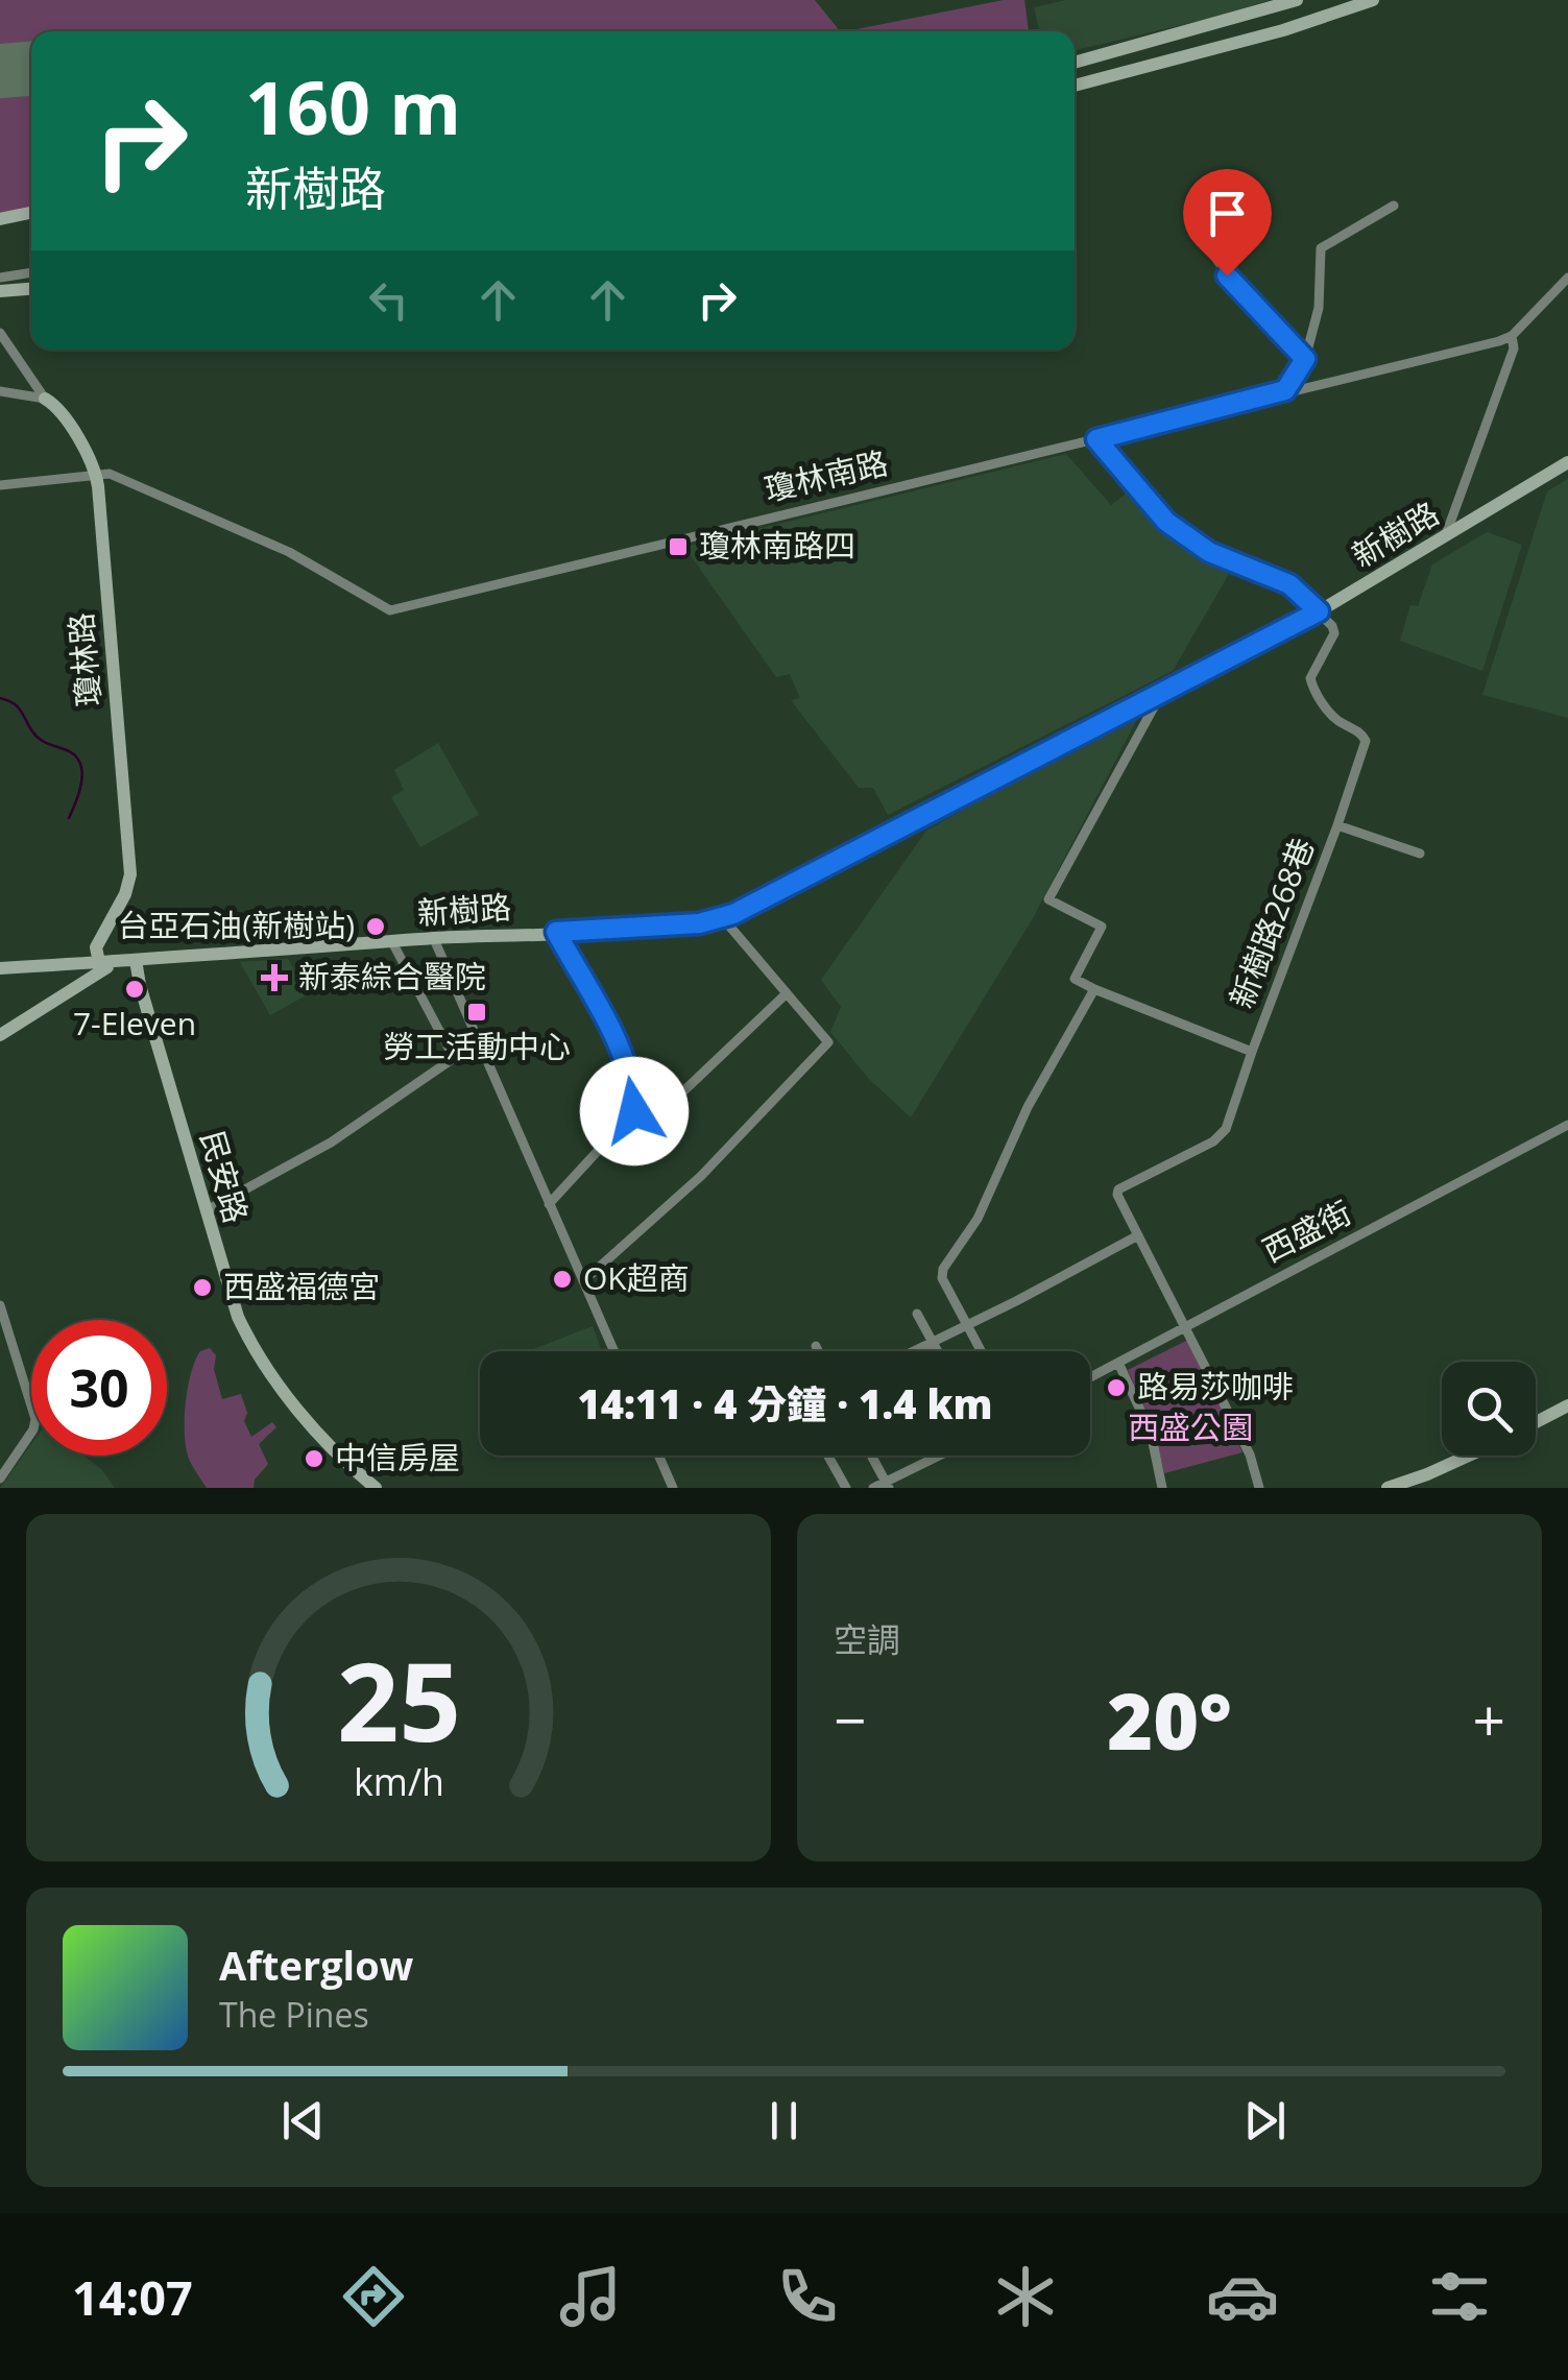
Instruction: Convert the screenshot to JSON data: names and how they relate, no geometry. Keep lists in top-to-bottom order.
{
  "streets": {
    "street": [
      "瓊林南路",
      "新樹路",
      "瓊林路",
      "新樹路268巷",
      "民安路",
      "西盛街"
    ]
  },
  "crossings": [
    ["瓊林南路", "瓊林路"],
    ["新樹路", "瓊林路"],
    ["新樹路", "新樹路268巷"],
    ["新樹路", "民安路"]
  ],
  "parks": ["西盛公園"],
  "places": {
    "transit": ["瓊林南路四", "勞工活動中心"],
    "other": [
      "台亞石油(新樹站)",
      "7-Eleven",
      "OK超商",
      "西盛福德宮",
      "路易莎咖啡",
      "中信房屋"
    ],
    "health": ["新泰綜合醫院"]
  },
  "page": {
    "turn": ["160 m", "新樹路"],
    "limit": "30",
    "trip": "14:11 · 4 分鐘 · 1.4 km",
    "tile": "空調",
    "heat": ["−", "20°", "+"],
    "song": ["Afterglow", "The Pines"],
    "tabs": "14:07",
    "gauge": ["25", "km/h"]
  }
}
